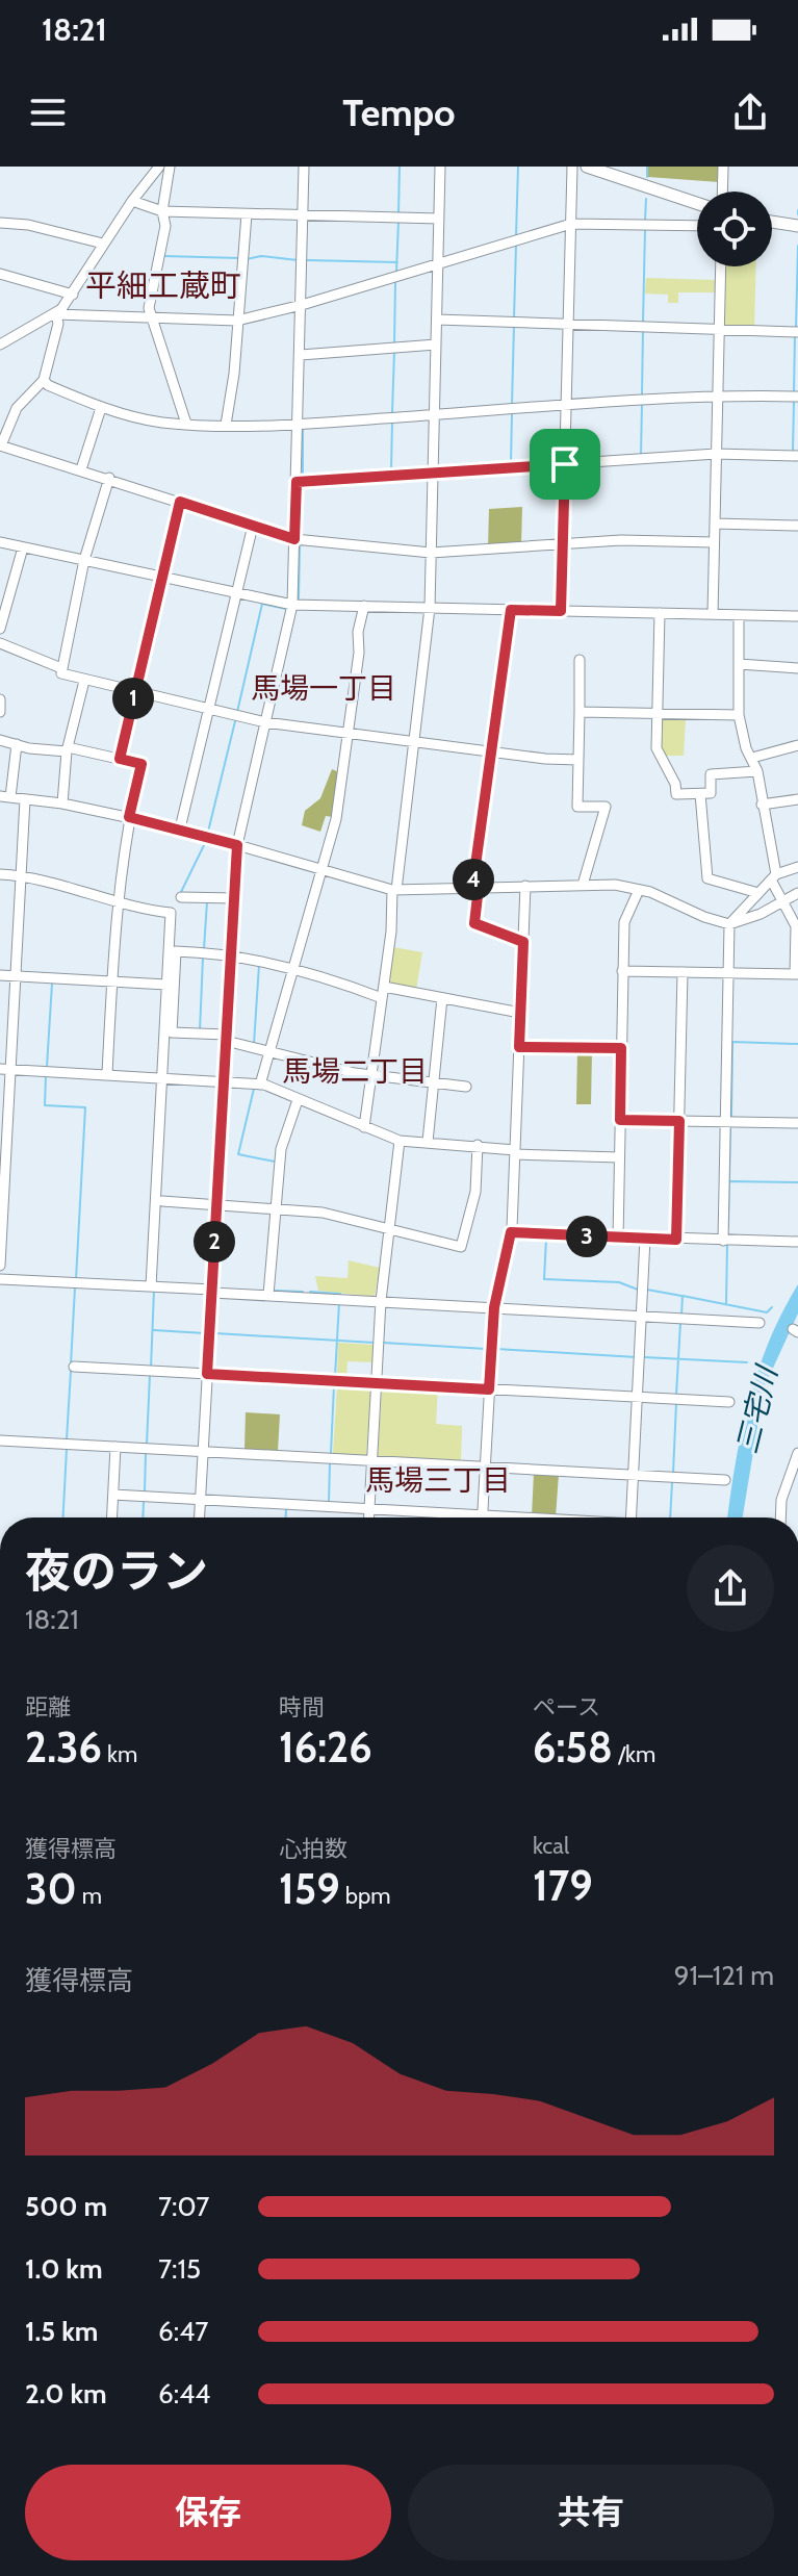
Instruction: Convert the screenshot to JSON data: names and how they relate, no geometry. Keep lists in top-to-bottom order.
{
  "districts": [
    "平細工蔵町",
    "馬場一丁目",
    "馬場二丁目",
    "馬場三丁目"
  ],
  "water": ["三宅川"],
  "page": {
    "status": "18:21",
    "header": "Tempo",
    "pins": [
      "1",
      "4",
      "3",
      "2"
    ],
    "heading": ["夜のラン", "18:21"],
    "stats": [
      ["距離", "2.36 km"],
      ["時間", "16:26"],
      ["ペース", "6:58 /km"],
      ["獲得標高", "30 m"],
      ["心拍数", "159 bpm"],
      ["kcal", "179"]
    ],
    "chart": ["獲得標高", "91–121 m"],
    "list": [
      {
        "name": "500 m",
        "note": "7:07"
      },
      {
        "name": "1.0 km",
        "note": "7:15"
      },
      {
        "name": "1.5 km",
        "note": "6:47"
      },
      {
        "name": "2.0 km",
        "note": "6:44"
      }
    ],
    "buttons": ["保存", "共有"]
  }
}
